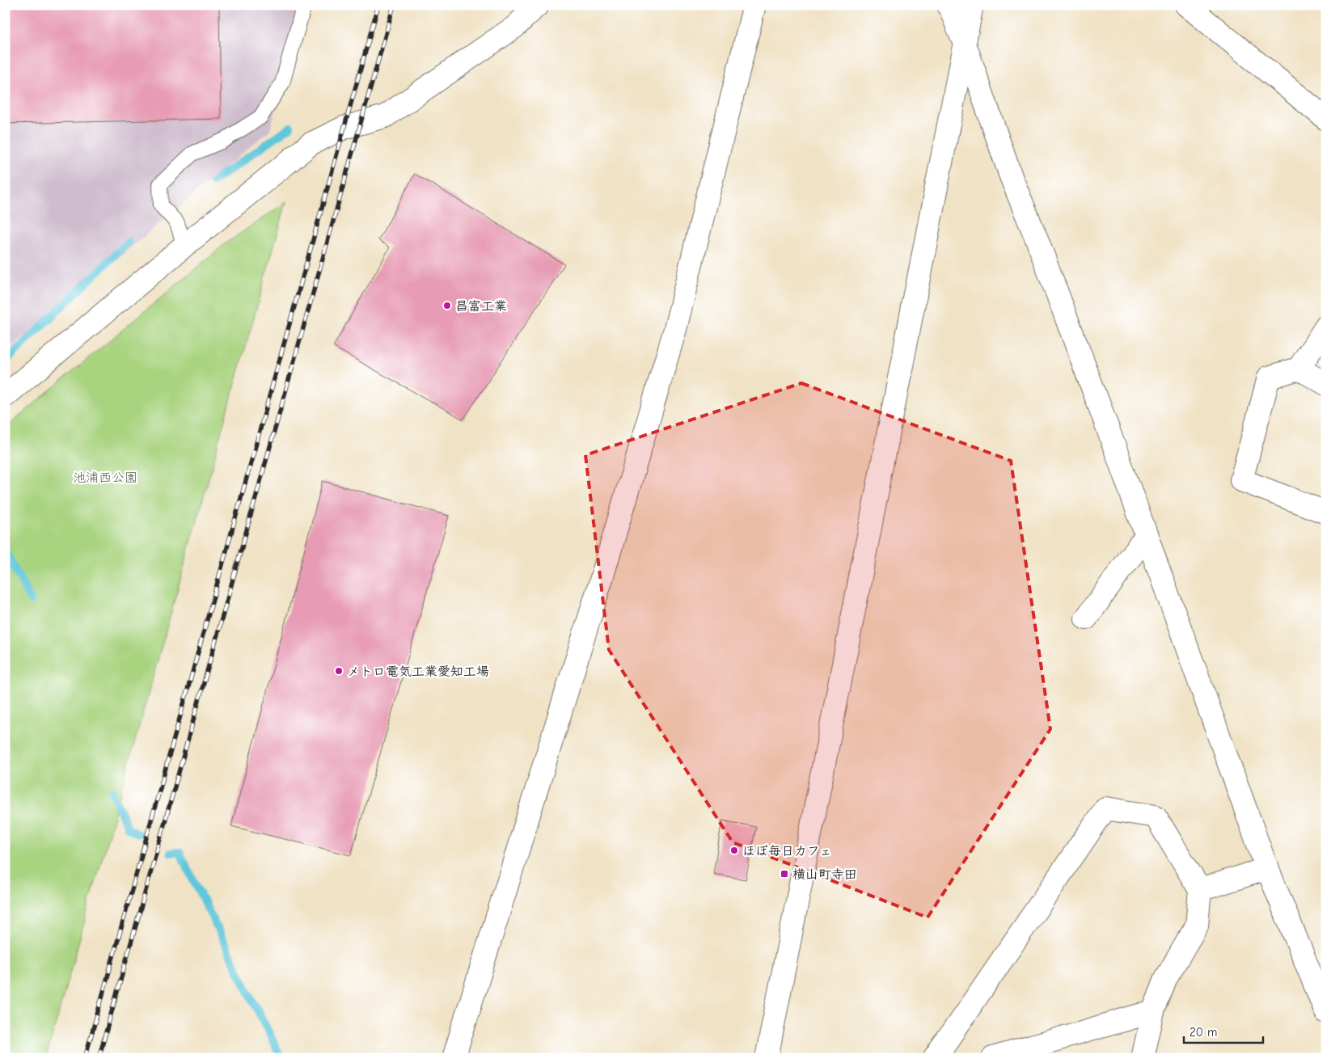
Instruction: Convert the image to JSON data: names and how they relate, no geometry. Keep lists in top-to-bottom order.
{
  "parks": ["池浦西公園"],
  "places": {
    "other": ["昌富工業", "メトロ電気工業愛知工場", "ほぼ毎日カフェ"],
    "transit": ["横山町寺田"]
  },
  "scale_bar": "20 m"
}
